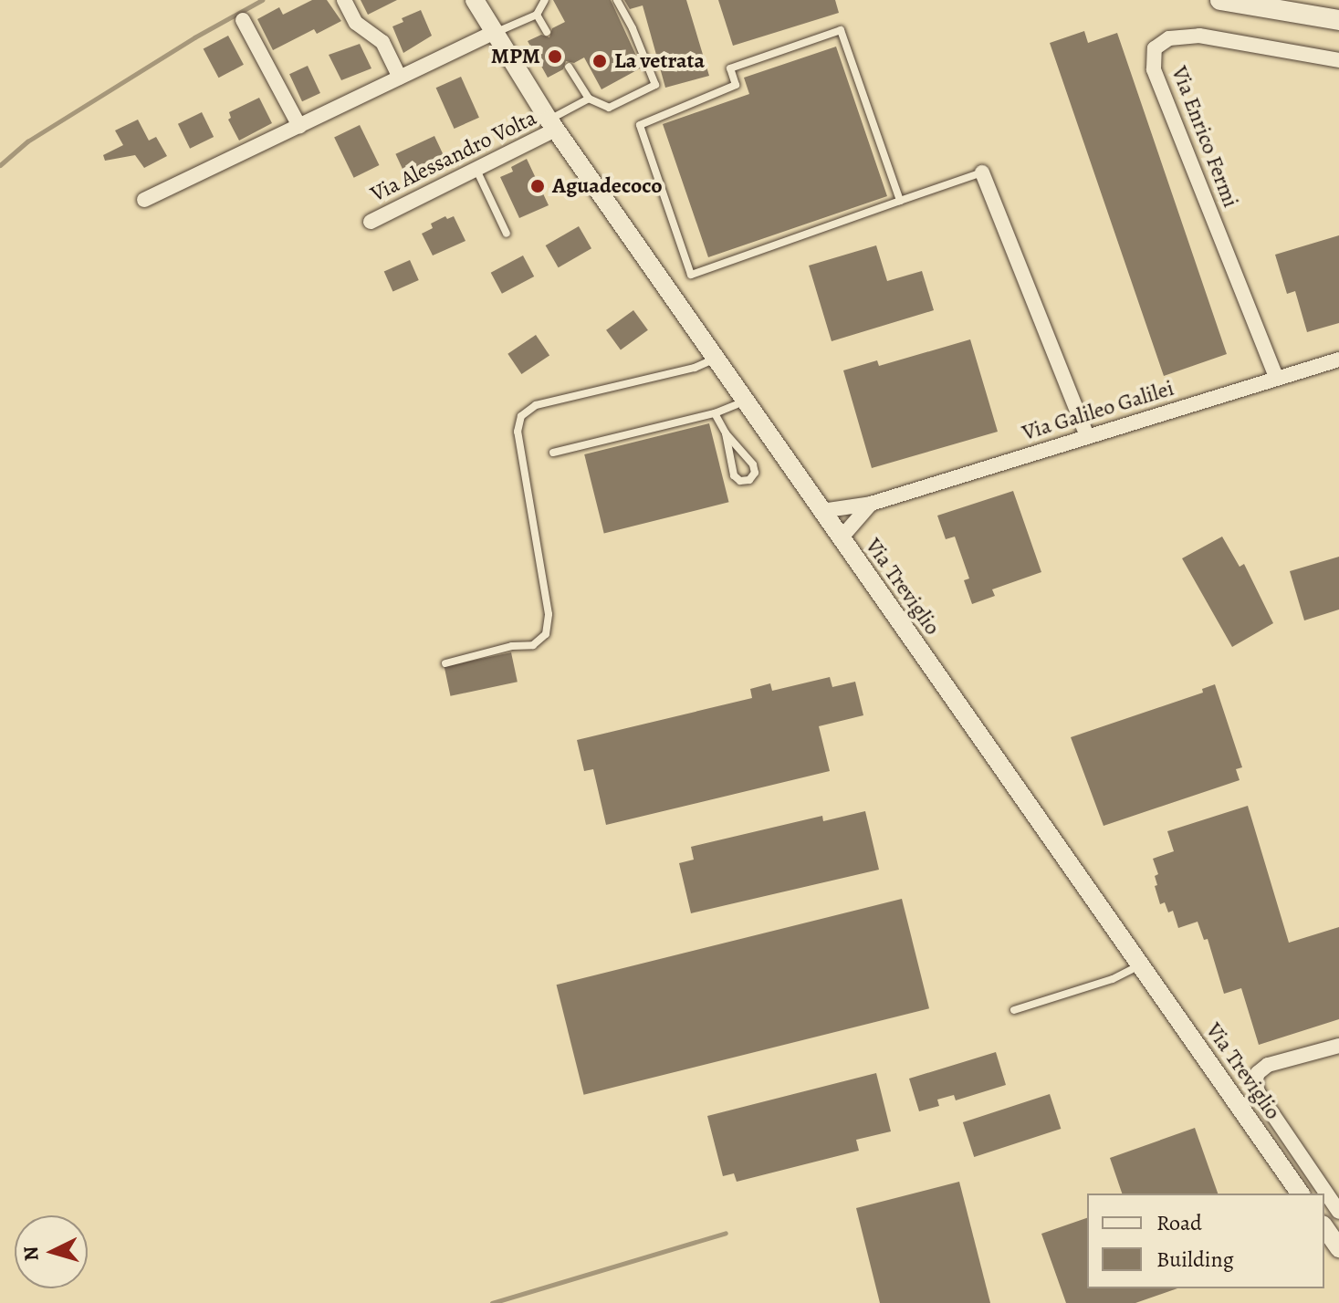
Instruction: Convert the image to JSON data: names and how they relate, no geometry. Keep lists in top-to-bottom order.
{
  "streets": {
    "street": [
      "Via Enrico Fermi",
      "Via Alessandro Volta",
      "Via Galileo Galilei",
      "Via Treviglio"
    ]
  },
  "crossings": [
    ["Via Enrico Fermi", "Via Galileo Galilei"],
    ["Via Alessandro Volta", "Via Treviglio"],
    ["Via Galileo Galilei", "Via Treviglio"]
  ],
  "places": ["MPM", "La vetrata", "Aguadecoco"],
  "legend": ["Road", "Building"],
  "north": "left"
}
